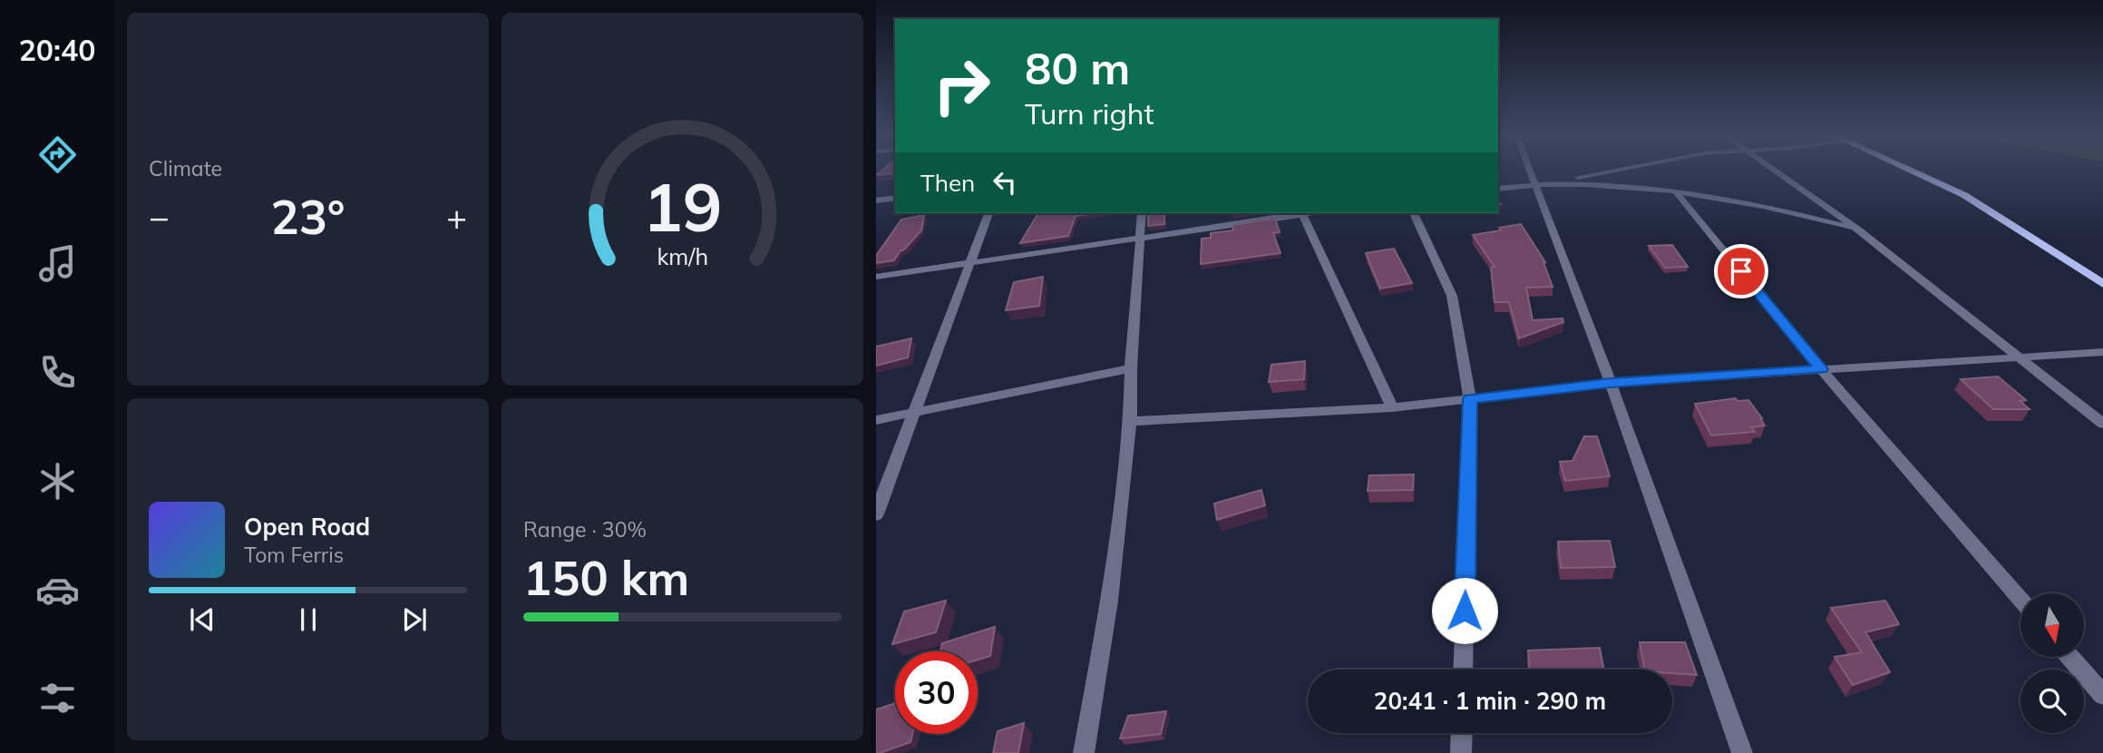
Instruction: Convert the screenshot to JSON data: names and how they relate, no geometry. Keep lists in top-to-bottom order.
{
  "north": "bottom",
  "page": {
    "tabs": "20:40",
    "tile": [
      "Climate",
      ["Range · 30%", "150 km"]
    ],
    "turn": ["80 m", "Turn right"],
    "then": "Then",
    "heat": ["−", "23°", "+"],
    "song": ["Open Road", "Tom Ferris"],
    "limit": "30",
    "trip": "20:41 · 1 min · 290 m",
    "gauge": ["19", "km/h"]
  }
}
